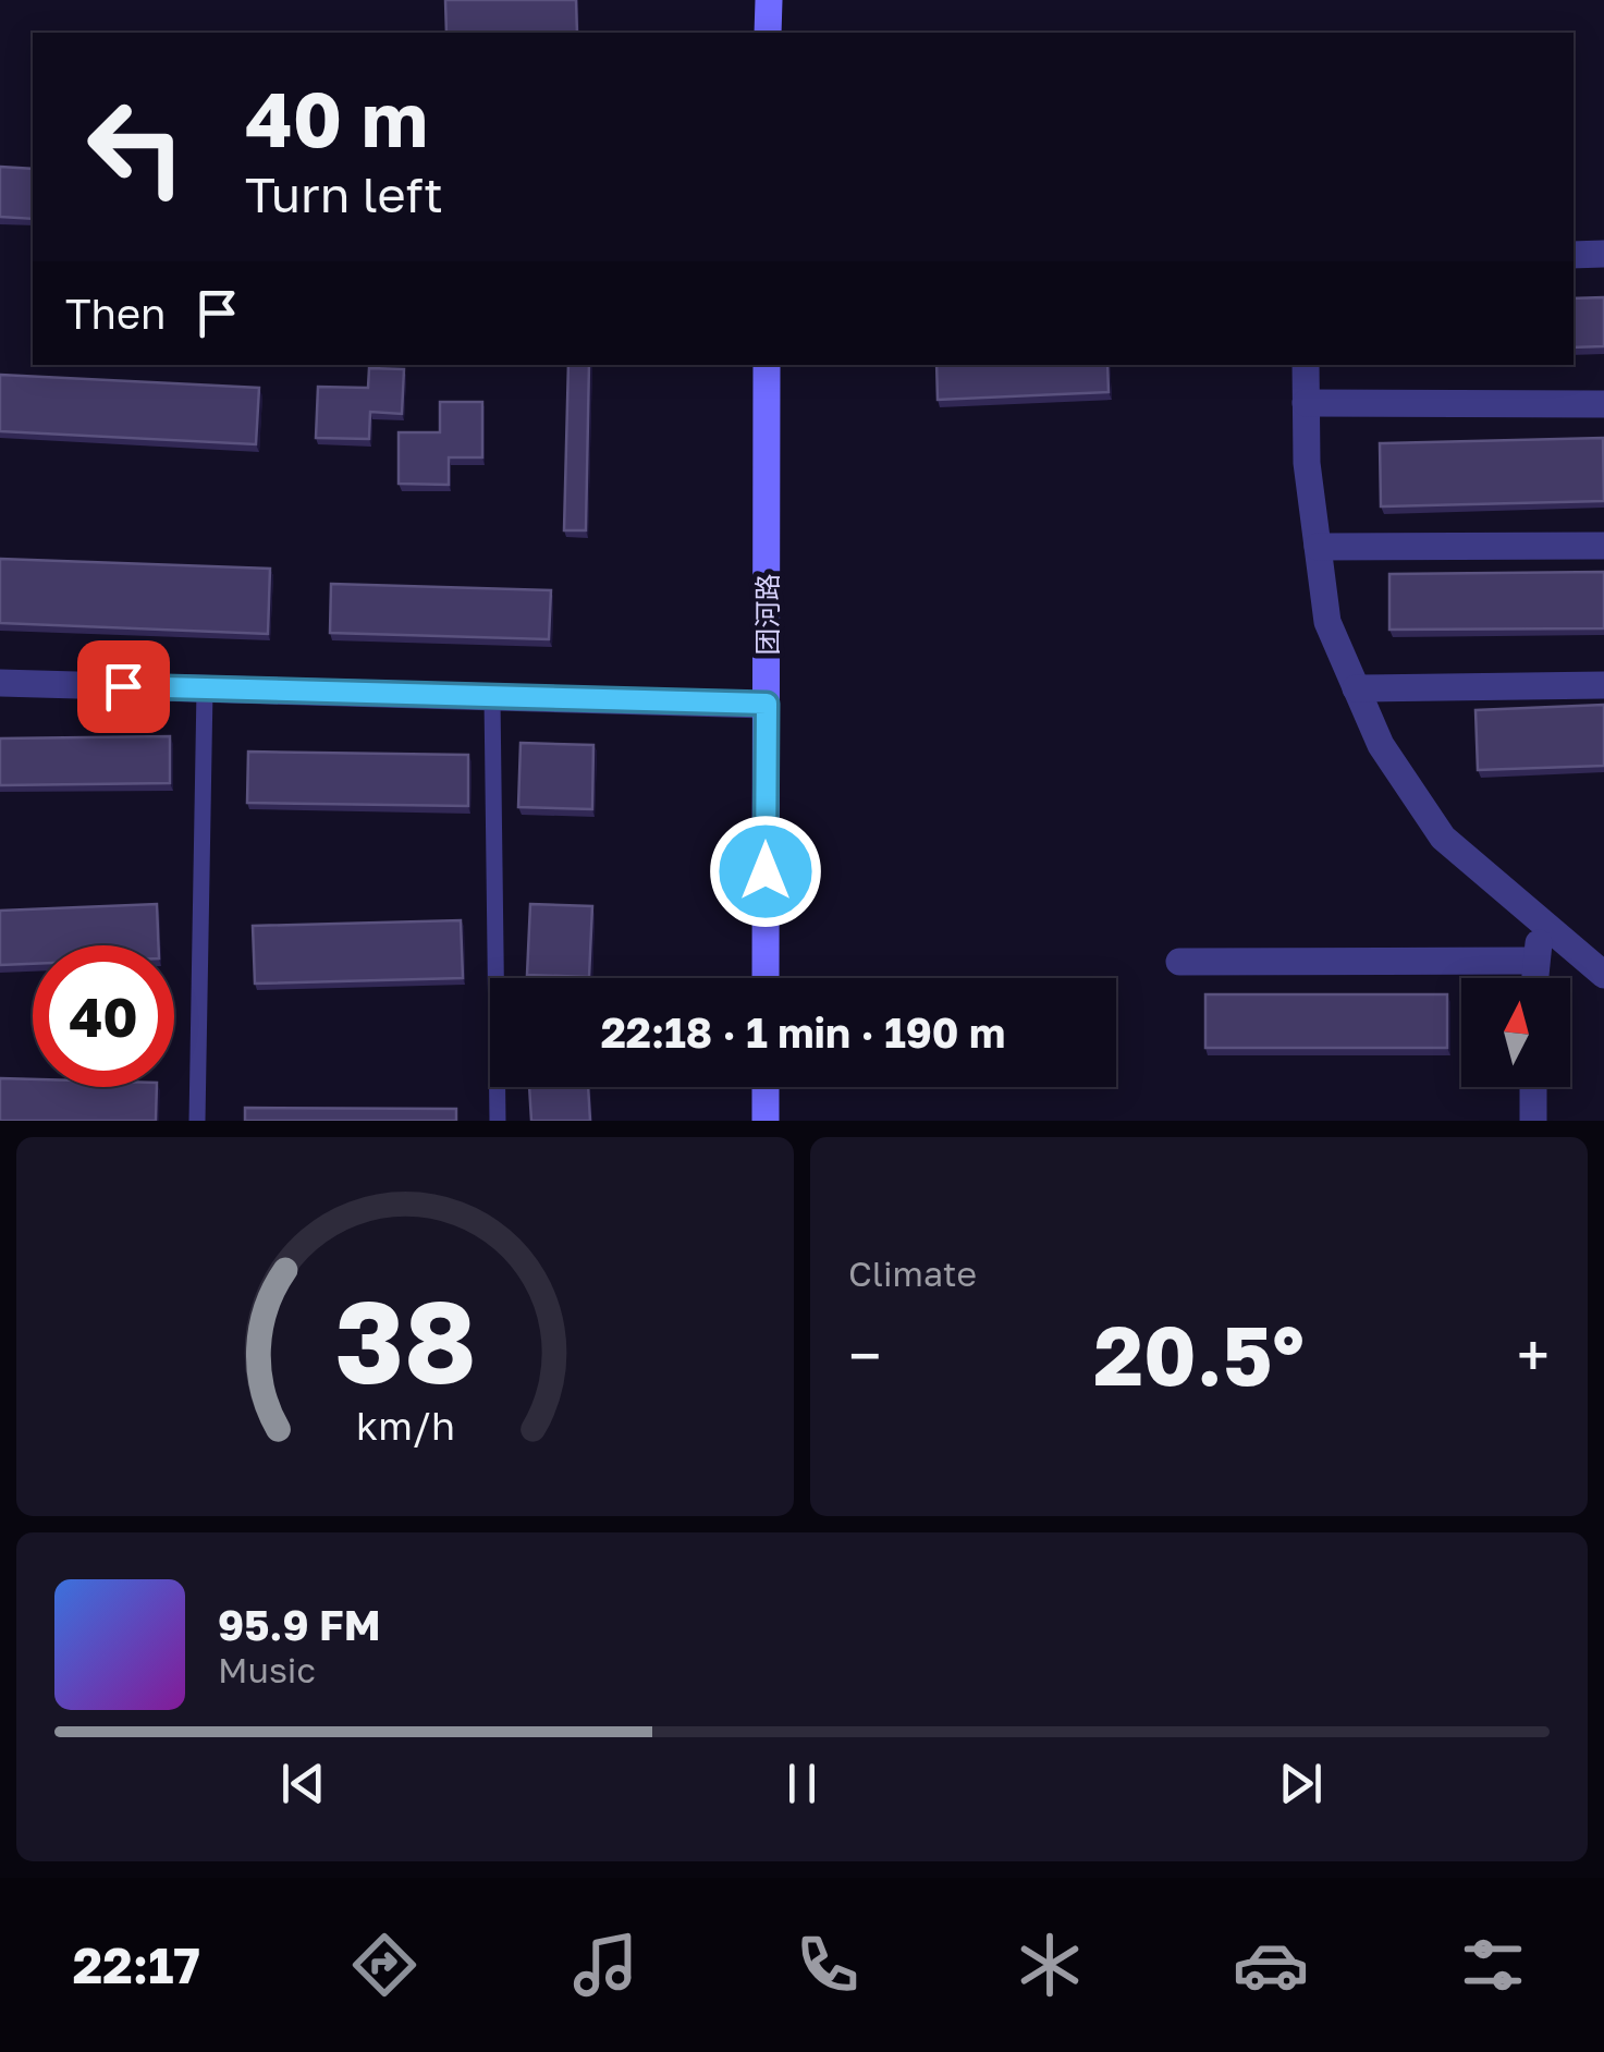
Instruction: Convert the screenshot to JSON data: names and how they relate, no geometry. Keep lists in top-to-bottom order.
{
  "streets": {
    "street": ["团河路"]
  },
  "north": "top",
  "page": {
    "turn": ["40 m", "Turn left"],
    "then": "Then",
    "limit": "40",
    "trip": "22:18 · 1 min · 190 m",
    "tile": "Climate",
    "heat": ["−", "20.5°", "+"],
    "song": ["95.9 FM", "Music"],
    "tabs": "22:17",
    "gauge": ["38", "km/h"]
  }
}
